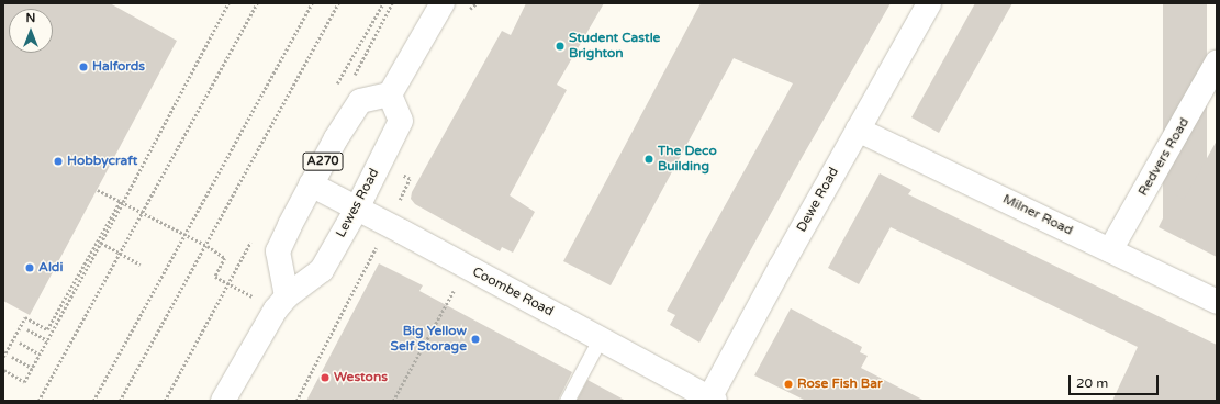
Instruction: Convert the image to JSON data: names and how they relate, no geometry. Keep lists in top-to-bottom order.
{
  "streets": {
    "street": [
      "Redvers Road",
      "A270",
      "Dewe Road",
      "Lewes Road",
      "Milner Road",
      "Coombe Road"
    ]
  },
  "crossings": [
    ["Redvers Road", "Milner Road"],
    ["A270", "Lewes Road"],
    ["A270", "Coombe Road"],
    ["Dewe Road", "Milner Road"],
    ["Dewe Road", "Coombe Road"],
    ["Lewes Road", "Coombe Road"]
  ],
  "places": [
    "Student Castle Brighton",
    "Halfords",
    "The Deco Building",
    "Hobbycraft",
    "Aldi",
    "Big Yellow Self Storage",
    "Westons",
    "Rose Fish Bar"
  ],
  "scale_bar": "20 m",
  "north": "top"
}
